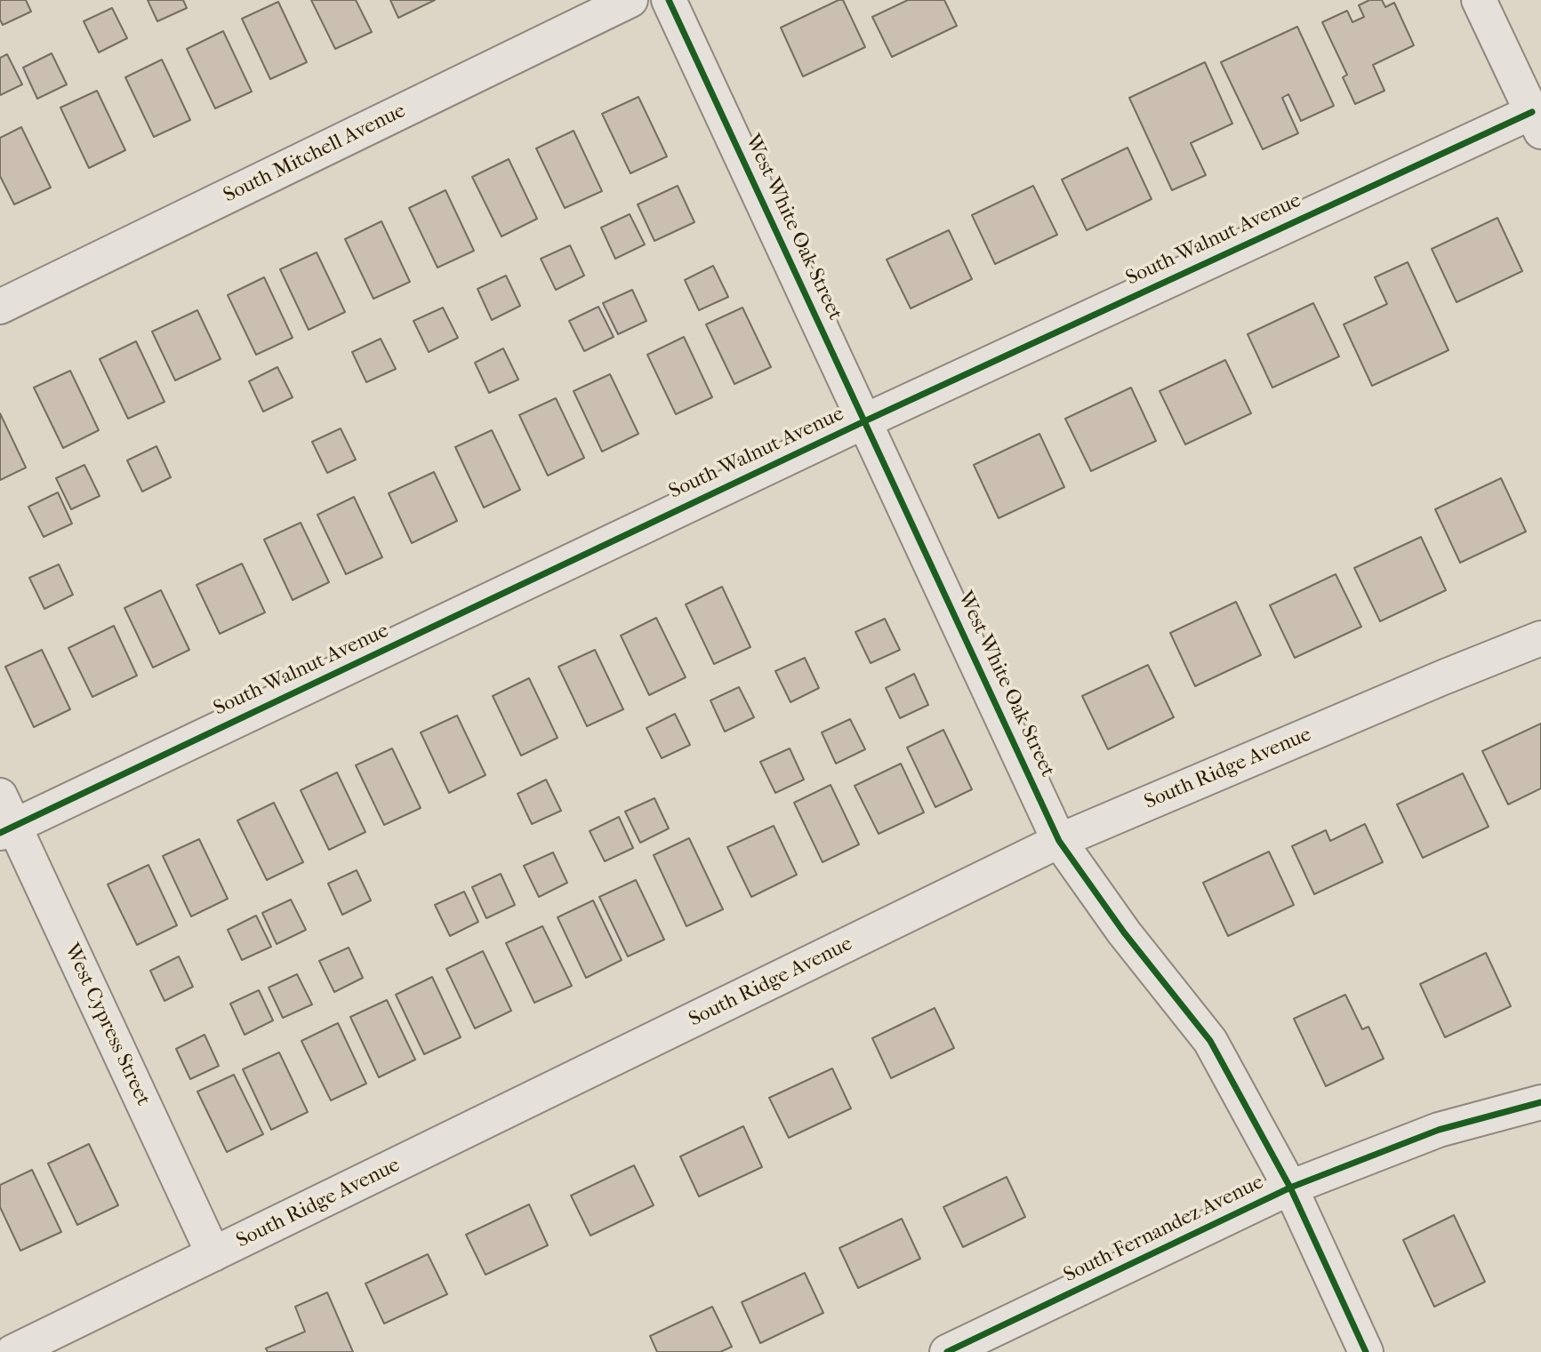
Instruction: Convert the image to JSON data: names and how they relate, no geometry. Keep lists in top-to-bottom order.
{
  "streets": {
    "street": [
      "South Mitchell Avenue",
      "West White Oak Street",
      "South Walnut Avenue",
      "South Ridge Avenue",
      "West Cypress Street",
      "South Fernandez Avenue"
    ]
  },
  "crossings": [
    ["West White Oak Street", "South Walnut Avenue"],
    ["West White Oak Street", "South Ridge Avenue"],
    ["West White Oak Street", "South Fernandez Avenue"],
    ["South Walnut Avenue", "West Cypress Street"],
    ["South Ridge Avenue", "West Cypress Street"]
  ]
}
